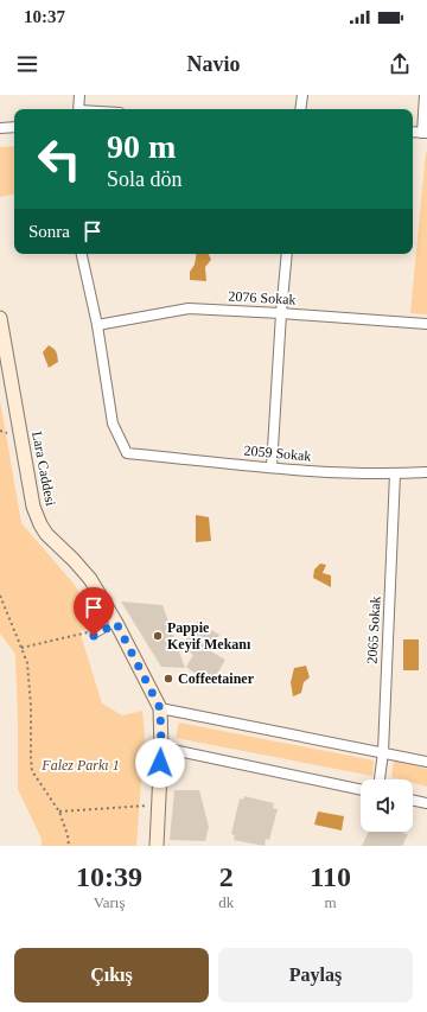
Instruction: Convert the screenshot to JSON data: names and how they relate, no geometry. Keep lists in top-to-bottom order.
{
  "streets": {
    "street": [
      "2076 Sokak",
      "2059 Sokak",
      "Lara Caddesi",
      "2065 Sokak"
    ]
  },
  "crossings": [
    ["2076 Sokak", "2059 Sokak"],
    ["2059 Sokak", "2065 Sokak"]
  ],
  "parks": ["Falez Parkı 1"],
  "places": ["Pappie Keyif Mekanı", "Coffeetainer"],
  "page": {
    "status": "10:37",
    "header": "Navio",
    "turn": ["90 m", "Sola dön"],
    "then": "Sonra",
    "eta": [
      "10:39",
      "Varış",
      "2",
      "dk",
      "110",
      "m"
    ],
    "buttons": ["Çıkış", "Paylaş"]
  }
}
